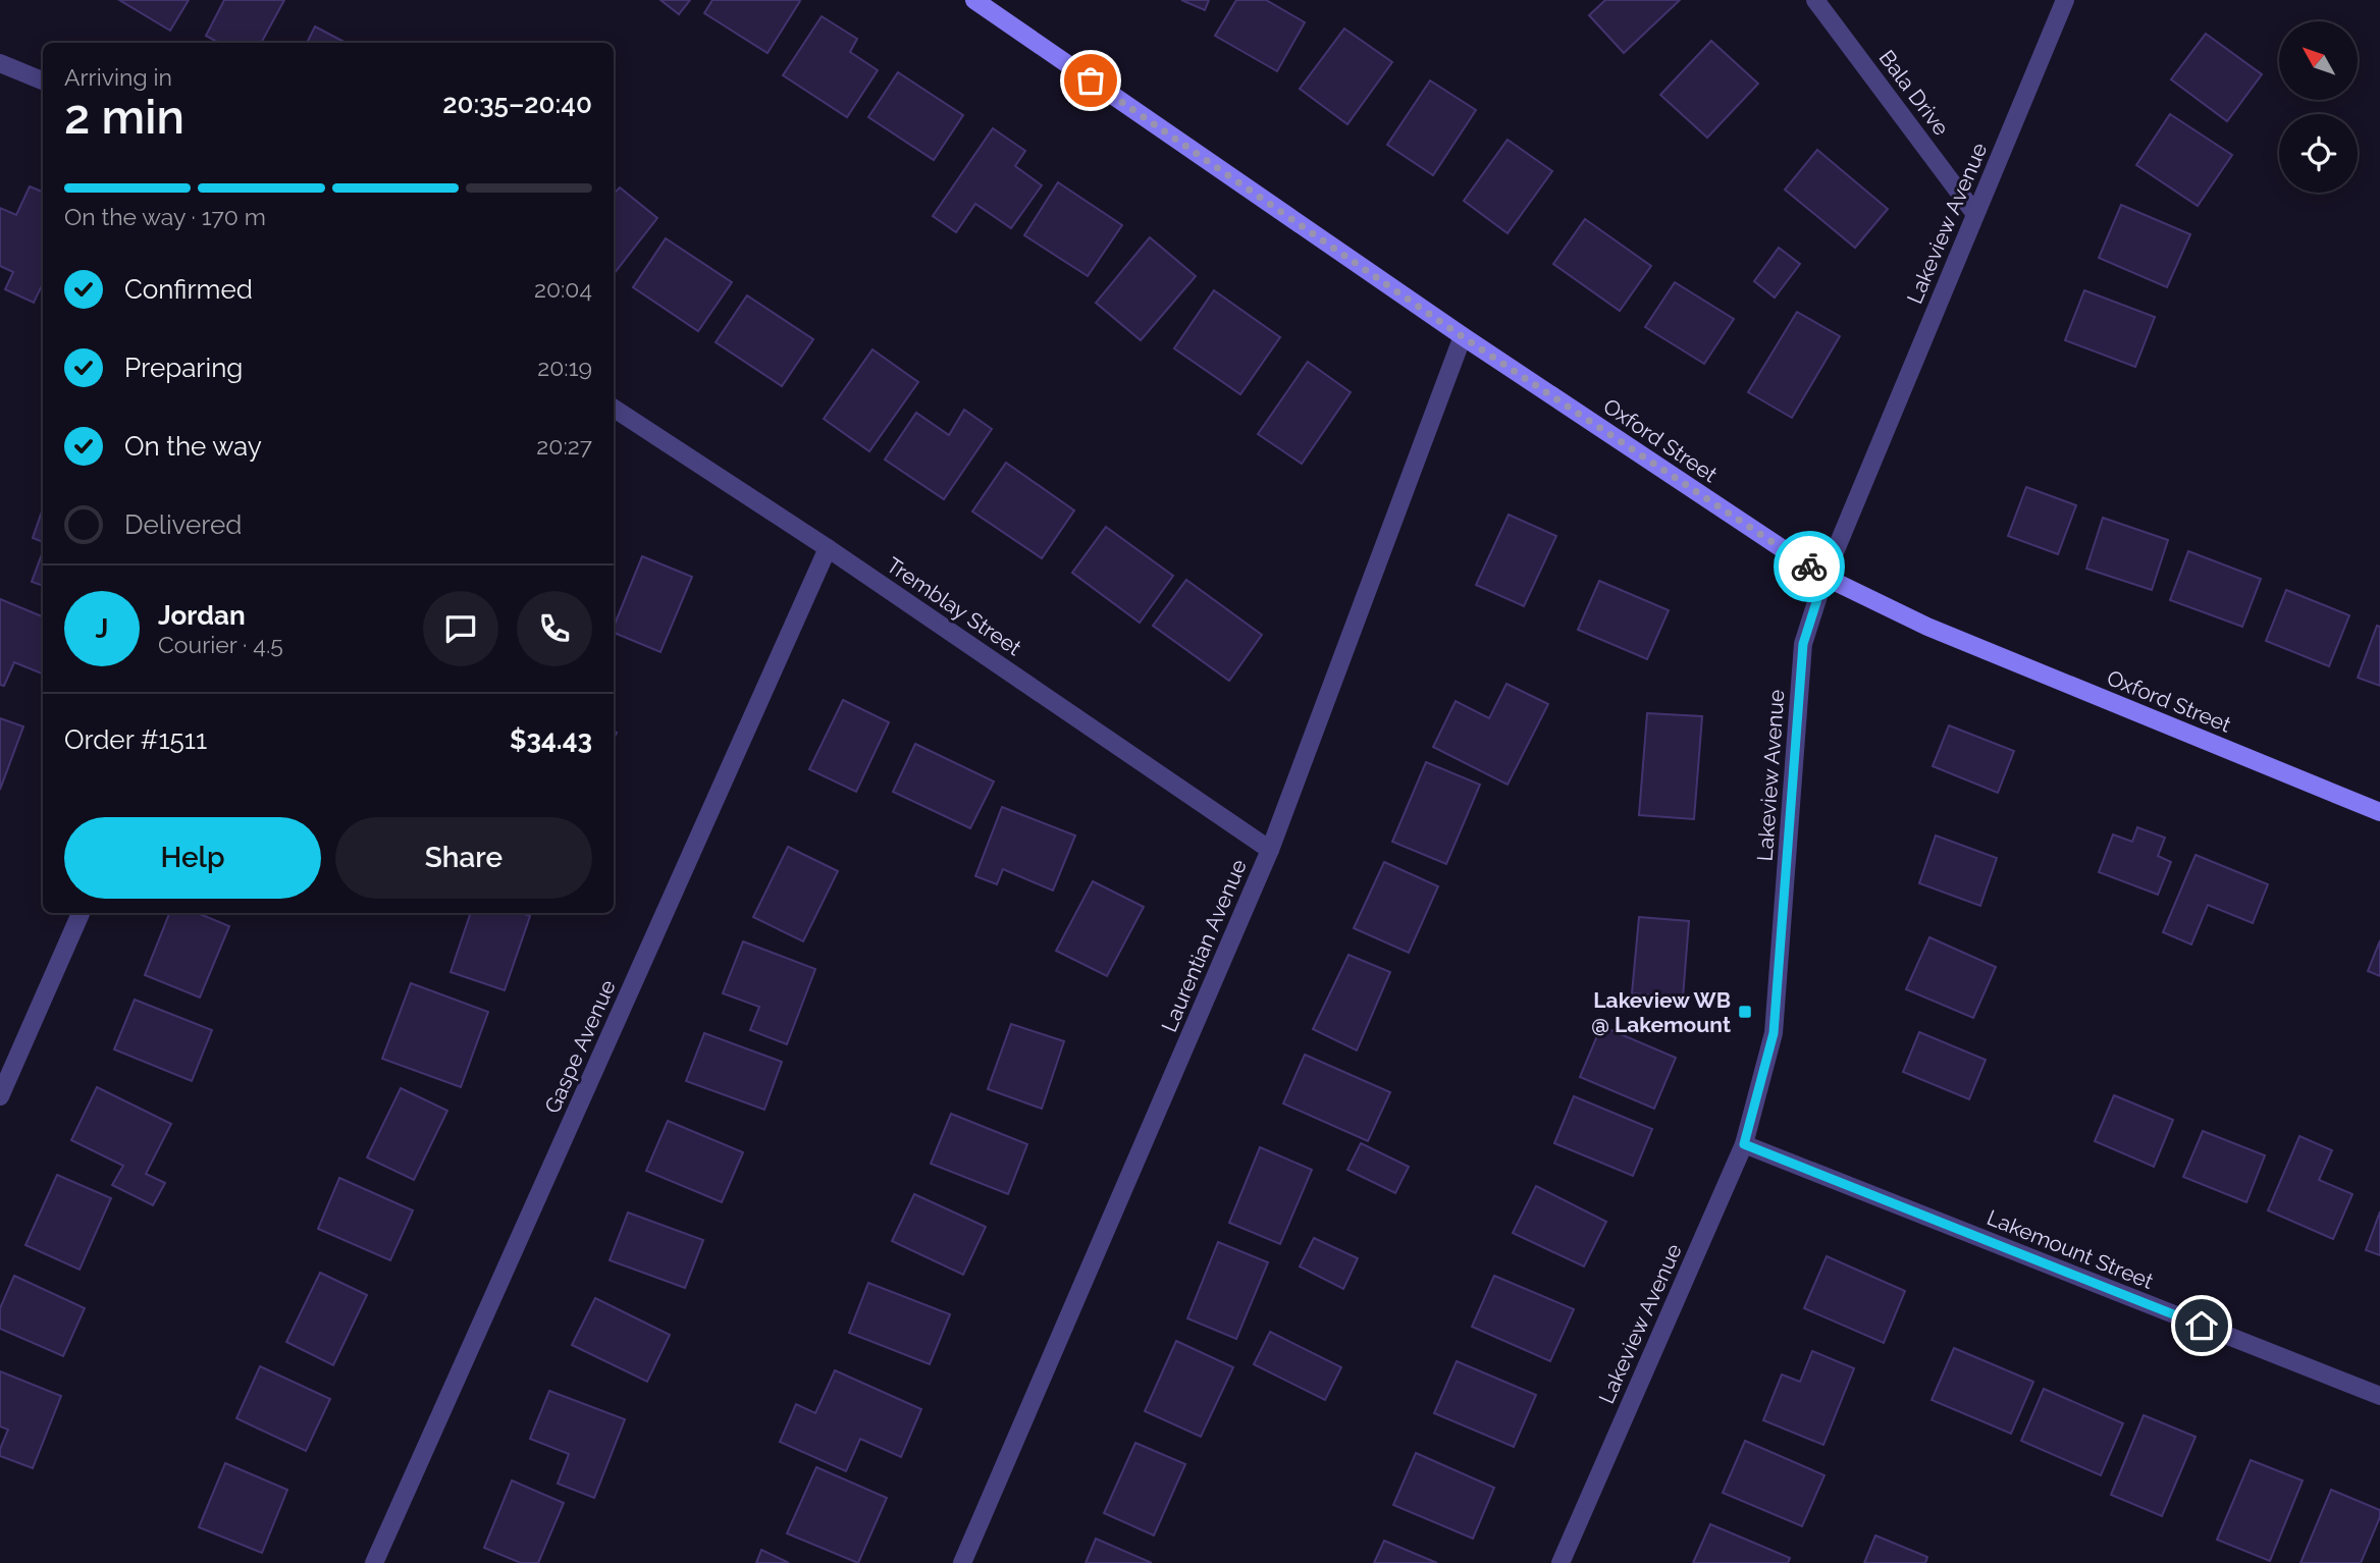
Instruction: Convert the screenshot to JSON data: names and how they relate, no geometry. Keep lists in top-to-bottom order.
{
  "streets": {
    "street": [
      "Bala Drive",
      "Lakeview Avenue",
      "Oxford Street",
      "Tremblay Street",
      "Laurentian Avenue",
      "Gaspe Avenue",
      "Lakemount Street"
    ]
  },
  "crossings": [
    ["Bala Drive", "Lakeview Avenue"],
    ["Lakeview Avenue", "Oxford Street"],
    ["Lakeview Avenue", "Lakemount Street"],
    ["Oxford Street", "Laurentian Avenue"],
    ["Tremblay Street", "Laurentian Avenue"],
    ["Tremblay Street", "Gaspe Avenue"]
  ],
  "places": {
    "transit": ["Lakeview WB @ Lakemount"]
  },
  "north": "top left",
  "page": {
    "heading": ["2 min", "Arriving in", "20:35–20:40"],
    "panel": [
      "Jordan",
      "Courier · 4.5",
      "Order #1511",
      "$34.43"
    ],
    "bar": "On the way · 170 m",
    "list": [
      ["Confirmed", "20:04"],
      ["Preparing", "20:19"],
      ["On the way", "20:27"],
      "Delivered"
    ],
    "round": "J",
    "buttons": ["Help", "Share"]
  }
}
